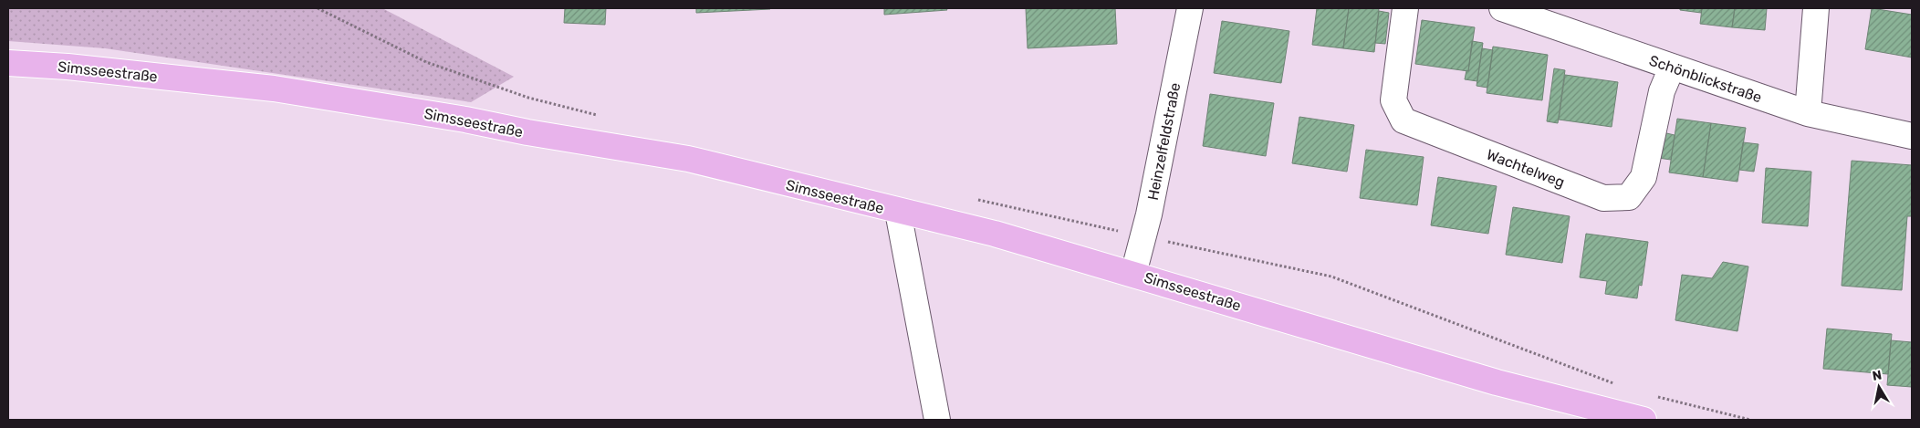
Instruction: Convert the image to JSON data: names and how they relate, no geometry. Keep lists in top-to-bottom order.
{
  "streets": {
    "main road": ["Simsseestraße"],
    "street": ["Schönblickstraße", "Heinzelfeldstraße", "Wachtelweg"]
  },
  "crossings": [
    ["Simsseestraße", "Heinzelfeldstraße"],
    ["Schönblickstraße", "Wachtelweg"]
  ],
  "north": "top"
}
